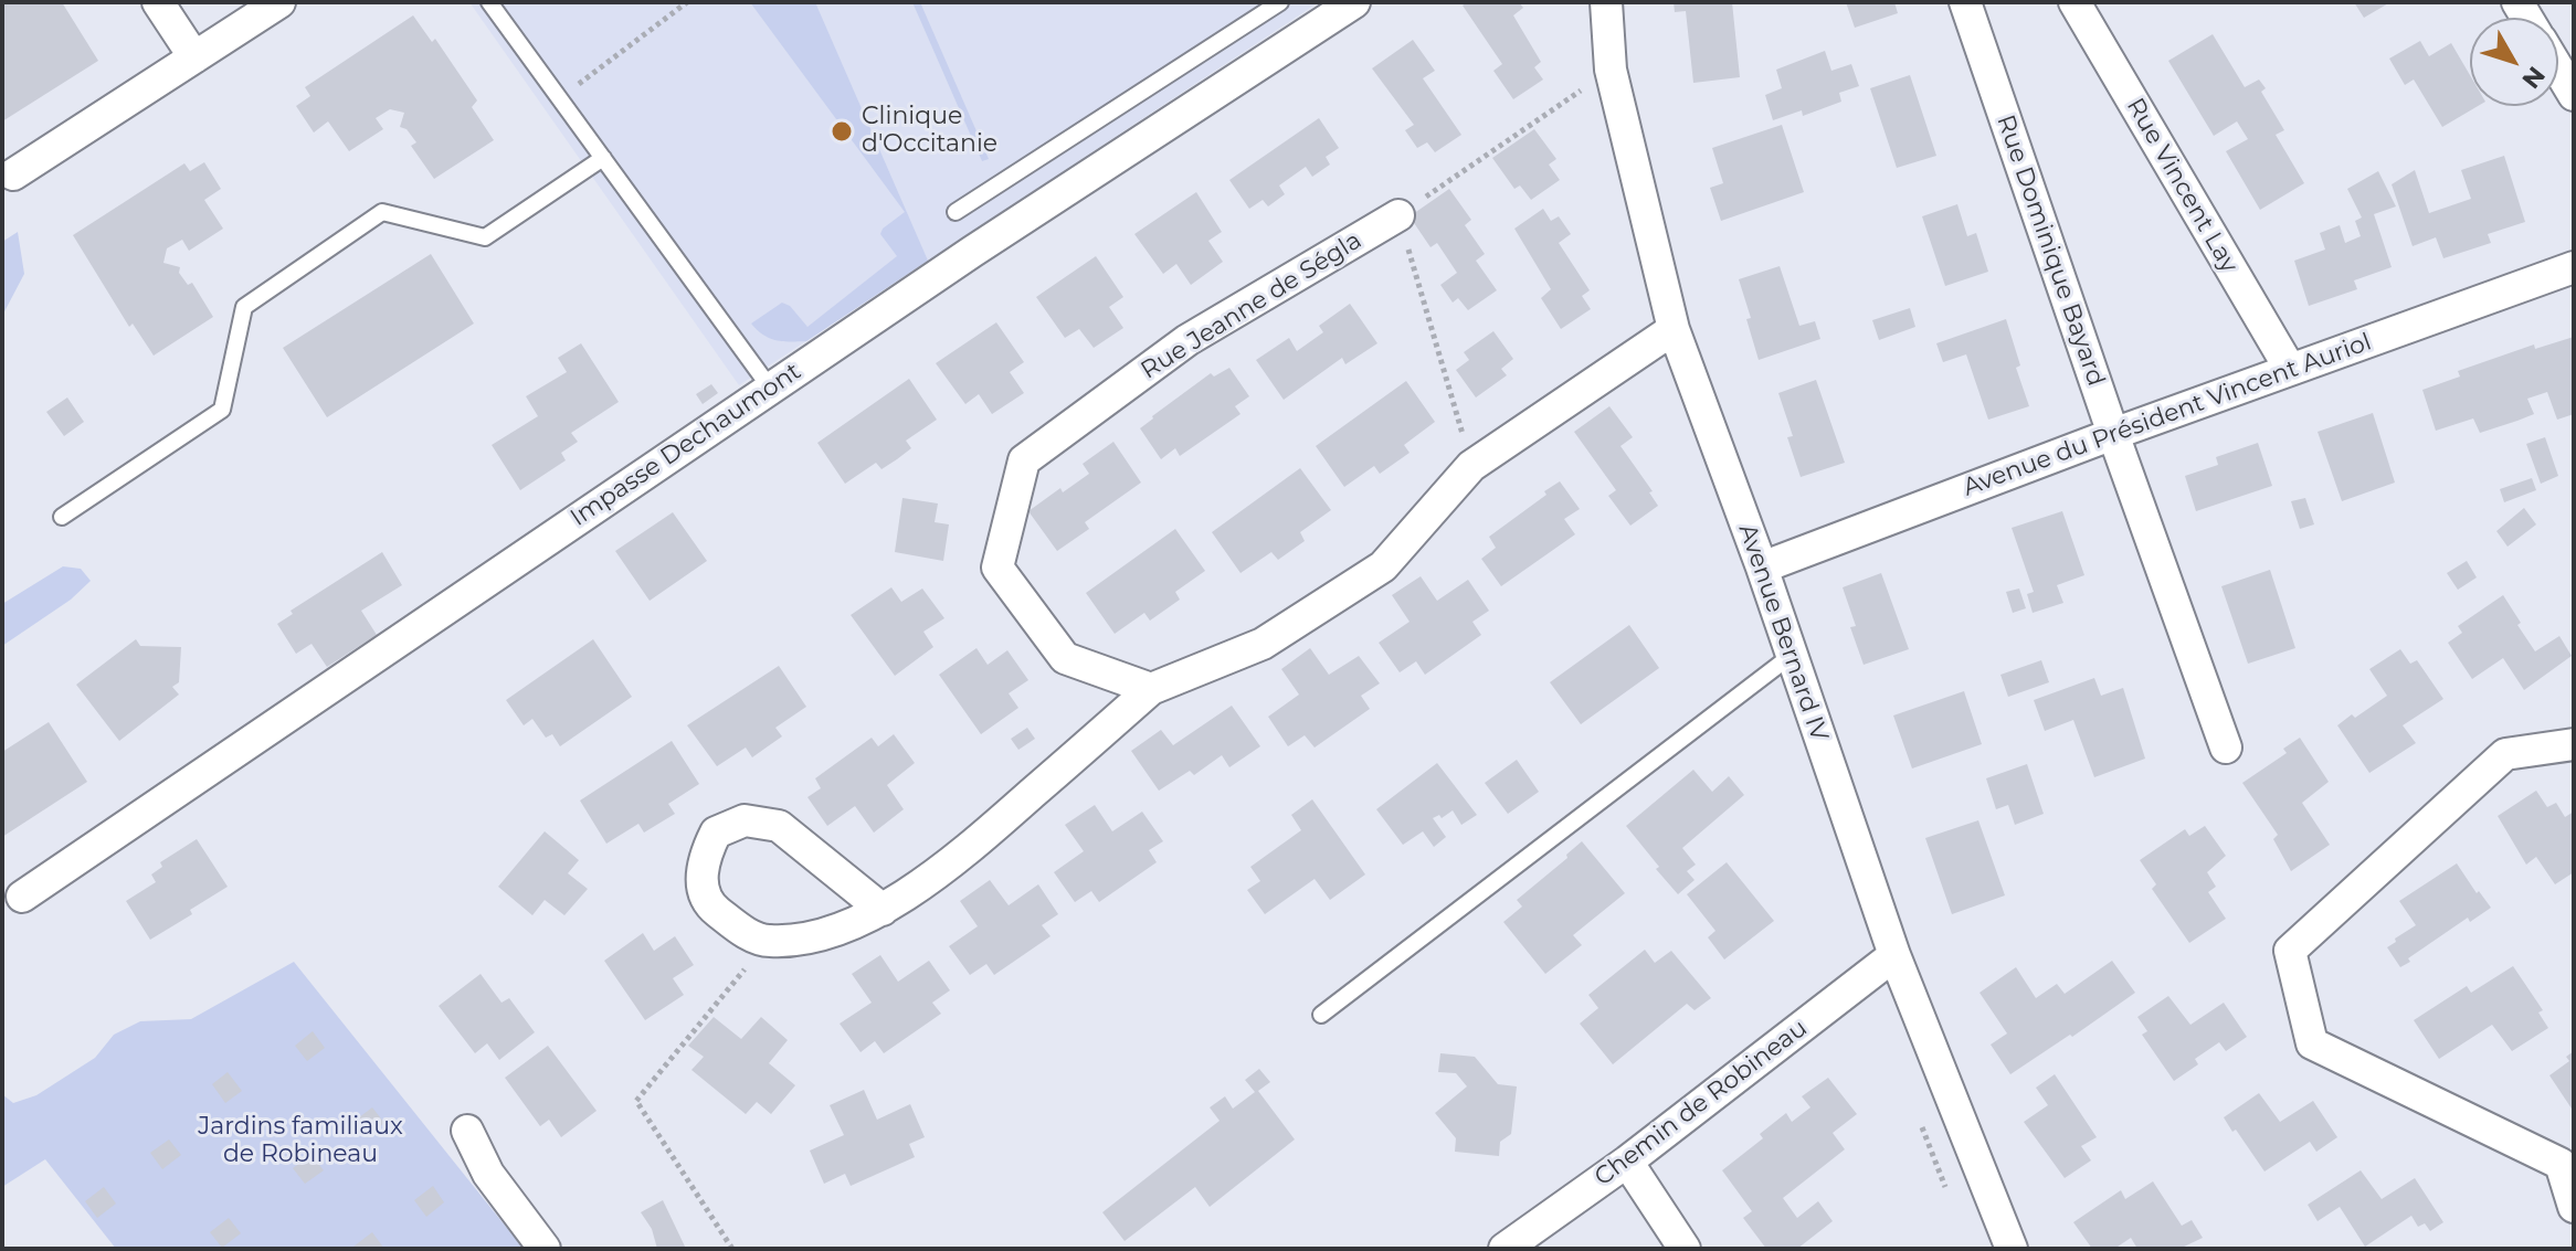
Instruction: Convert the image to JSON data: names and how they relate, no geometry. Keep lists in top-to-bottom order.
{
  "streets": {
    "street": [
      "Rue Vincent Lay",
      "Rue Dominique Bayard",
      "Rue Jeanne de Ségla",
      "Avenue du Président Vincent Auriol",
      "Impasse Dechaumont",
      "Avenue Bernard IV",
      "Chemin de Robineau"
    ]
  },
  "crossings": [
    ["Rue Vincent Lay", "Avenue du Président Vincent Auriol"],
    ["Rue Dominique Bayard", "Avenue du Président Vincent Auriol"],
    ["Avenue du Président Vincent Auriol", "Avenue Bernard IV"],
    ["Avenue Bernard IV", "Chemin de Robineau"]
  ],
  "parks": ["Jardins familiaux de Robineau"],
  "places": ["Clinique d'Occitanie"],
  "north": "bottom right"
}
